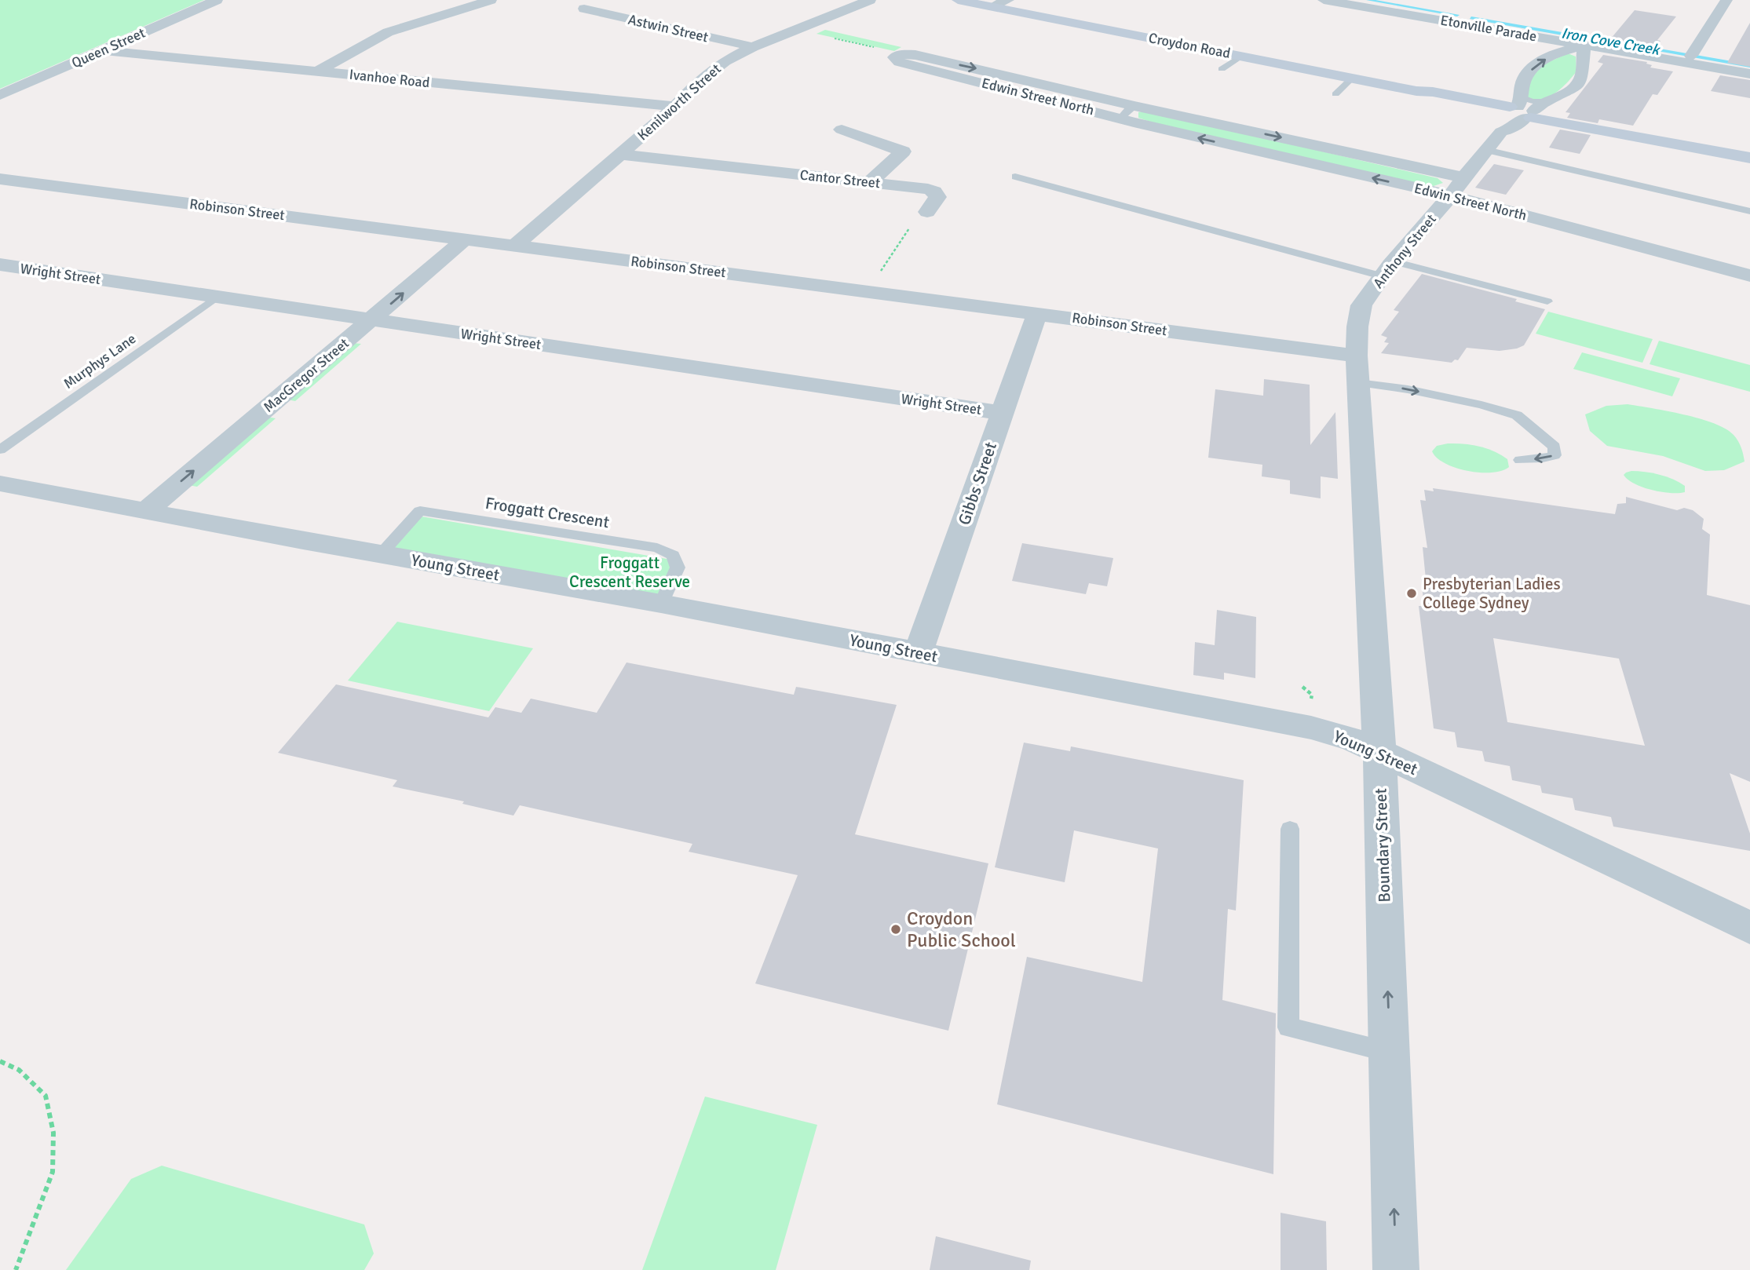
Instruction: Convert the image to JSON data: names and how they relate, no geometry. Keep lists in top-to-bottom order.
{
  "streets": {
    "street": [
      "Astwin Street",
      "Etonville Parade",
      "Croydon Road",
      "Queen Street",
      "Ivanhoe Road",
      "Edwin Street North",
      "Kenilworth Street",
      "Cantor Street",
      "Robinson Street",
      "Anthony Street",
      "Wright Street",
      "MacGregor Street",
      "Gibbs Street",
      "Young Street",
      "Boundary Street"
    ],
    "lane": ["Murphys Lane", "Froggatt Crescent"]
  },
  "crossings": [
    ["Astwin Street", "Kenilworth Street"],
    ["Etonville Parade", "Anthony Street"],
    ["Croydon Road", "Anthony Street"],
    ["Queen Street", "Ivanhoe Road"],
    ["Ivanhoe Road", "Kenilworth Street"],
    ["Edwin Street North", "Anthony Street"],
    ["Kenilworth Street", "Cantor Street"],
    ["Kenilworth Street", "Robinson Street"],
    ["Robinson Street", "Anthony Street"],
    ["Robinson Street", "MacGregor Street"],
    ["Robinson Street", "Gibbs Street"],
    ["Robinson Street", "Boundary Street"],
    ["Anthony Street", "Boundary Street"],
    ["Wright Street", "Murphys Lane"],
    ["Wright Street", "MacGregor Street"],
    ["Wright Street", "Gibbs Street"],
    ["MacGregor Street", "Young Street"],
    ["Gibbs Street", "Young Street"],
    ["Froggatt Crescent", "Young Street"],
    ["Young Street", "Boundary Street"]
  ],
  "one_way": ["Boundary Street"],
  "water": ["Iron Cove Creek"],
  "parks": ["Froggatt Crescent Reserve"],
  "places": ["Presbyterian Ladies College Sydney", "Croydon Public School"]
}
